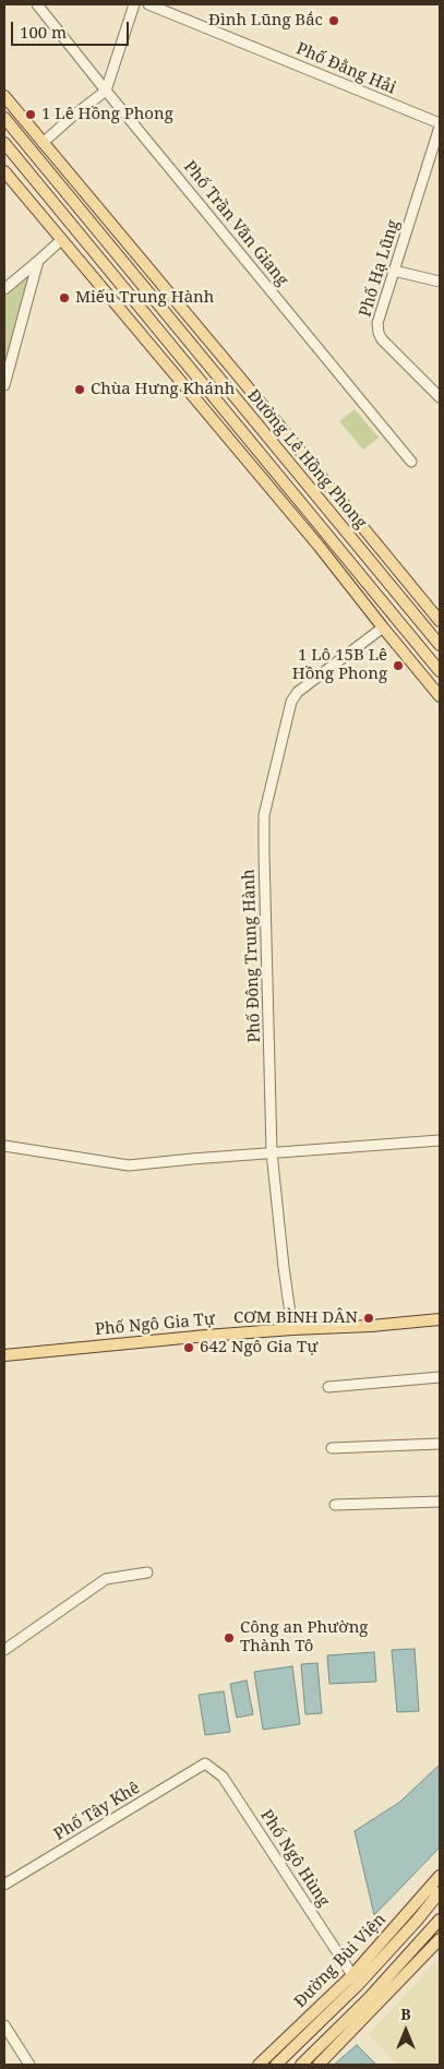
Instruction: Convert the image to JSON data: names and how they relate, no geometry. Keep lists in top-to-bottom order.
{
  "streets": {
    "main road": ["Đường Lê Hồng Phong", "Phố Ngô Gia Tự", "Đường Bùi Viện"],
    "street": [
      "Phố Đằng Hải",
      "Phố Trần Văn Giang",
      "Phố Hạ Lũng",
      "Phố Đông Trung Hành",
      "Phố Tây Khê",
      "Phố Ngô Hùng"
    ]
  },
  "crossings": [
    ["Phố Đằng Hải", "Phố Hạ Lũng"],
    ["Phố Đông Trung Hành", "Phố Ngô Gia Tự"],
    ["Phố Tây Khê", "Phố Ngô Hùng"],
    ["Phố Ngô Hùng", "Đường Bùi Viện"]
  ],
  "places": [
    "Đình Lũng Bắc",
    "1 Lê Hồng Phong",
    "Miếu Trung Hành",
    "Chùa Hưng Khánh",
    "1 Lô 15B Lê Hồng Phong",
    "CƠM BÌNH DÂN",
    "642 Ngô Gia Tự",
    "Công an Phường Thành Tô"
  ],
  "scale_bar": "100 m",
  "north": "top"
}
